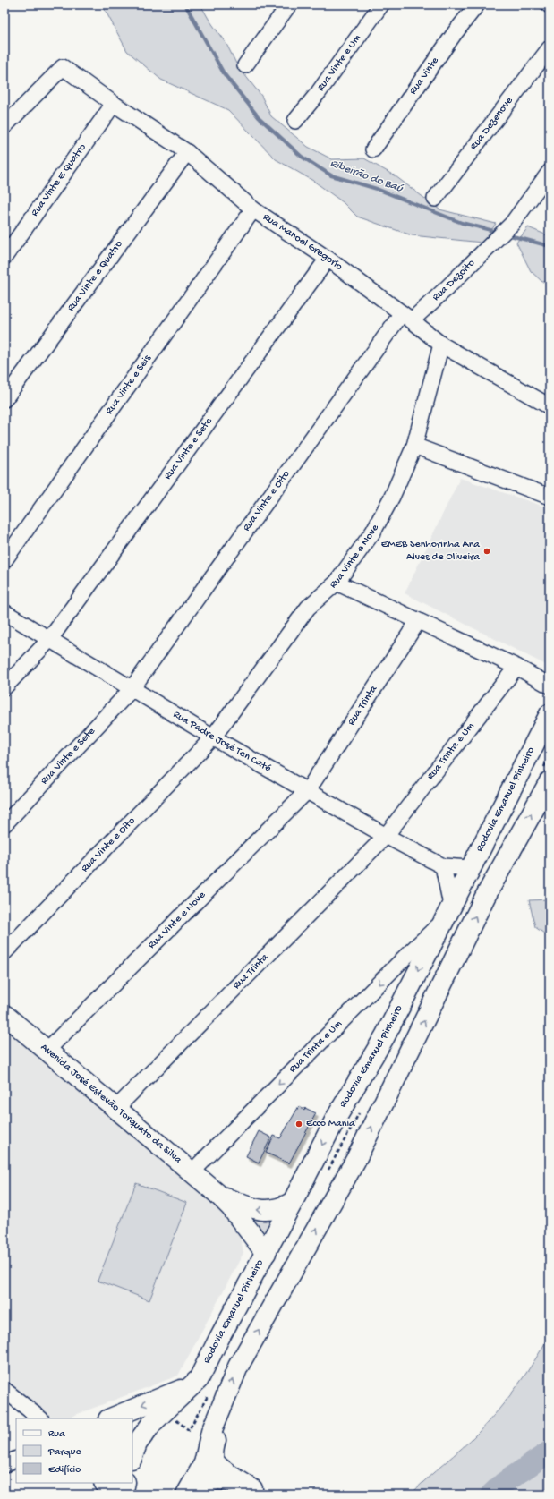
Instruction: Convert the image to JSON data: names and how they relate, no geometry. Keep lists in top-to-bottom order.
{
  "streets": {
    "main road": ["Rodovia Emanuel Pinheiro", "Avenida José Estevão Torquato da Silva"],
    "street": [
      "Rua Vinte e Um",
      "Rua Vinte",
      "Rua Dezenove",
      "Rua Vinte E Quatro",
      "Rua Manoel Gregorio",
      "Rua Vinte e Quatro",
      "Rua Dezoito",
      "Rua Vinte e Seis",
      "Rua Vinte e Sete",
      "Rua Vinte e Oito",
      "Rua Vinte e Nove",
      "Rua Trinta",
      "Rua Padre José Ten Caté",
      "Rua Trinta e Um"
    ]
  },
  "crossings": [
    ["Rua Vinte E Quatro", "Rua Manoel Gregorio"],
    ["Rua Manoel Gregorio", "Rua Vinte e Quatro"],
    ["Rua Manoel Gregorio", "Rua Dezoito"],
    ["Rua Manoel Gregorio", "Rua Vinte e Seis"],
    ["Rua Manoel Gregorio", "Rua Vinte e Sete"],
    ["Rua Manoel Gregorio", "Rua Vinte e Oito"],
    ["Rua Manoel Gregorio", "Rua Vinte e Nove"],
    ["Rua Dezoito", "Rua Vinte e Oito"],
    ["Rua Vinte e Sete", "Rua Vinte e Oito"],
    ["Rua Vinte e Sete", "Rua Padre José Ten Caté"],
    ["Rua Vinte e Oito", "Rua Vinte e Nove"],
    ["Rua Vinte e Oito", "Rua Padre José Ten Caté"],
    ["Rua Vinte e Nove", "Rua Trinta"],
    ["Rua Vinte e Nove", "Rua Padre José Ten Caté"],
    ["Rua Vinte e Nove", "Avenida José Estevão Torquato da Silva"],
    ["Rua Trinta", "Rua Padre José Ten Caté"],
    ["Rua Trinta", "Rua Trinta e Um"],
    ["Rua Trinta", "Avenida José Estevão Torquato da Silva"],
    ["Rua Padre José Ten Caté", "Rua Trinta e Um"],
    ["Rua Trinta e Um", "Rodovia Emanuel Pinheiro"],
    ["Rua Trinta e Um", "Avenida José Estevão Torquato da Silva"],
    ["Rodovia Emanuel Pinheiro", "Avenida José Estevão Torquato da Silva"]
  ],
  "one_way": ["Rua Trinta e Um"],
  "water": ["Ribeirão do Baú"],
  "places": ["EMEB Senhorinha Ana Alves de Oliveira", "Ecco Mania"],
  "legend": ["Rua", "Parque", "Edifício"]
}
